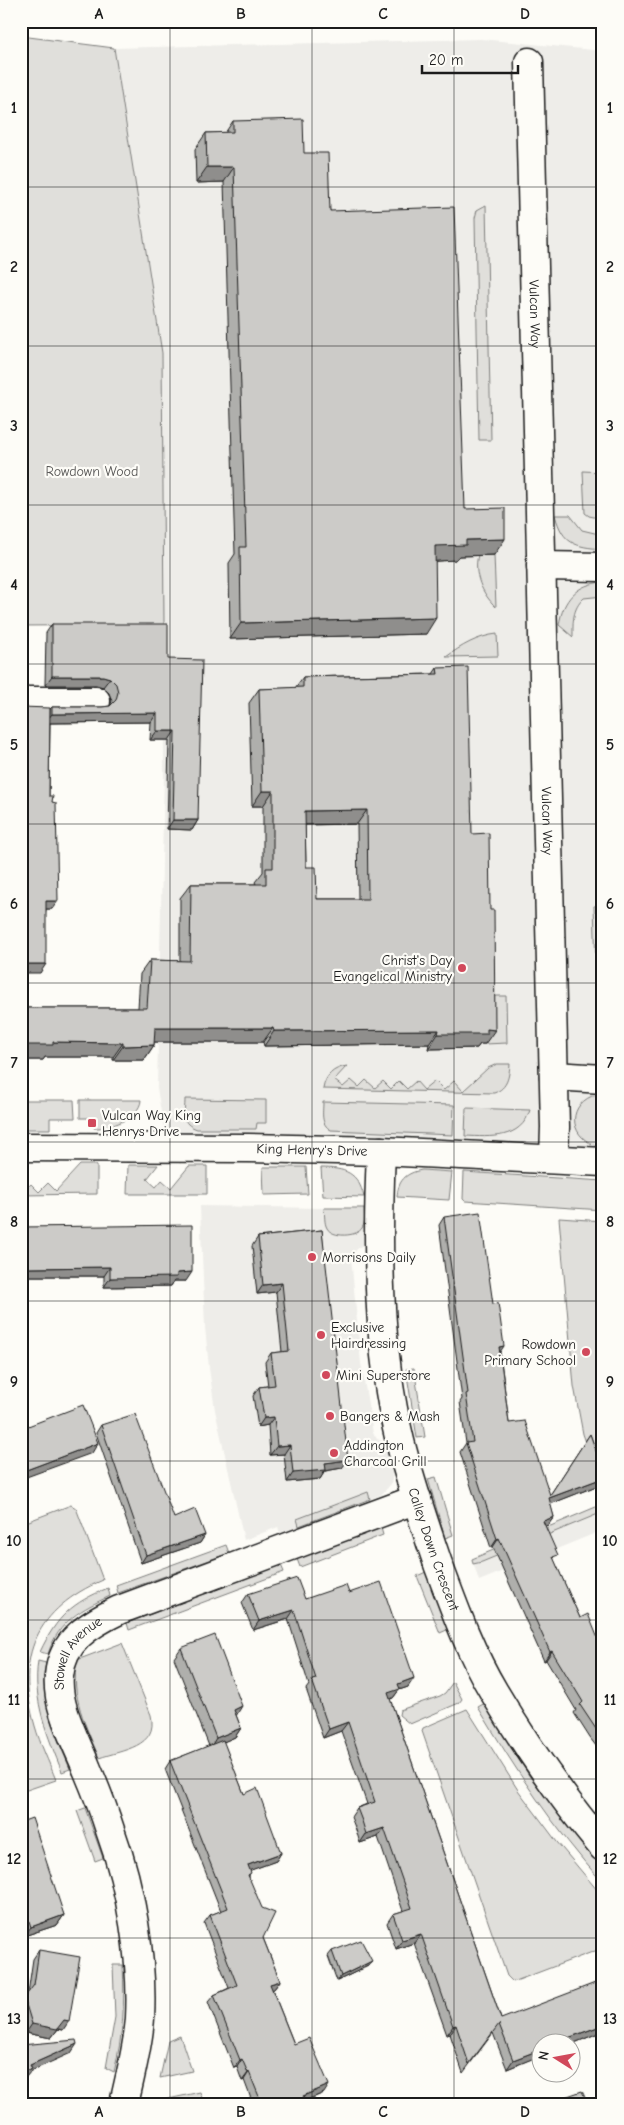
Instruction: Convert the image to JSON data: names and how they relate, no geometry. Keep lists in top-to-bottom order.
{
  "streets": {
    "street": [
      "Vulcan Way",
      "King Henry's Drive",
      "Calley Down Crescent",
      "Stowell Avenue"
    ]
  },
  "crossings": [
    ["Vulcan Way", "King Henry's Drive"],
    ["King Henry's Drive", "Calley Down Crescent"],
    ["Calley Down Crescent", "Stowell Avenue"]
  ],
  "parks": ["Rowdown Wood"],
  "places": {
    "other": [
      "Christ's Day Evangelical Ministry",
      "Morrisons Daily",
      "Exclusive Hairdressing",
      "Rowdown Primary School",
      "Mini Superstore",
      "Bangers & Mash",
      "Addington Charcoal Grill"
    ],
    "transit": ["Vulcan Way King Henrys Drive"]
  },
  "scale_bar": "20 m",
  "north": "left",
  "grid": {
    "columns": [
      "A",
      "B",
      "C",
      "D"
    ],
    "rows": [
      "1",
      "2",
      "3",
      "4",
      "5",
      "6",
      "7",
      "8",
      "9",
      "10",
      "11",
      "12",
      "13"
    ]
  }
}
